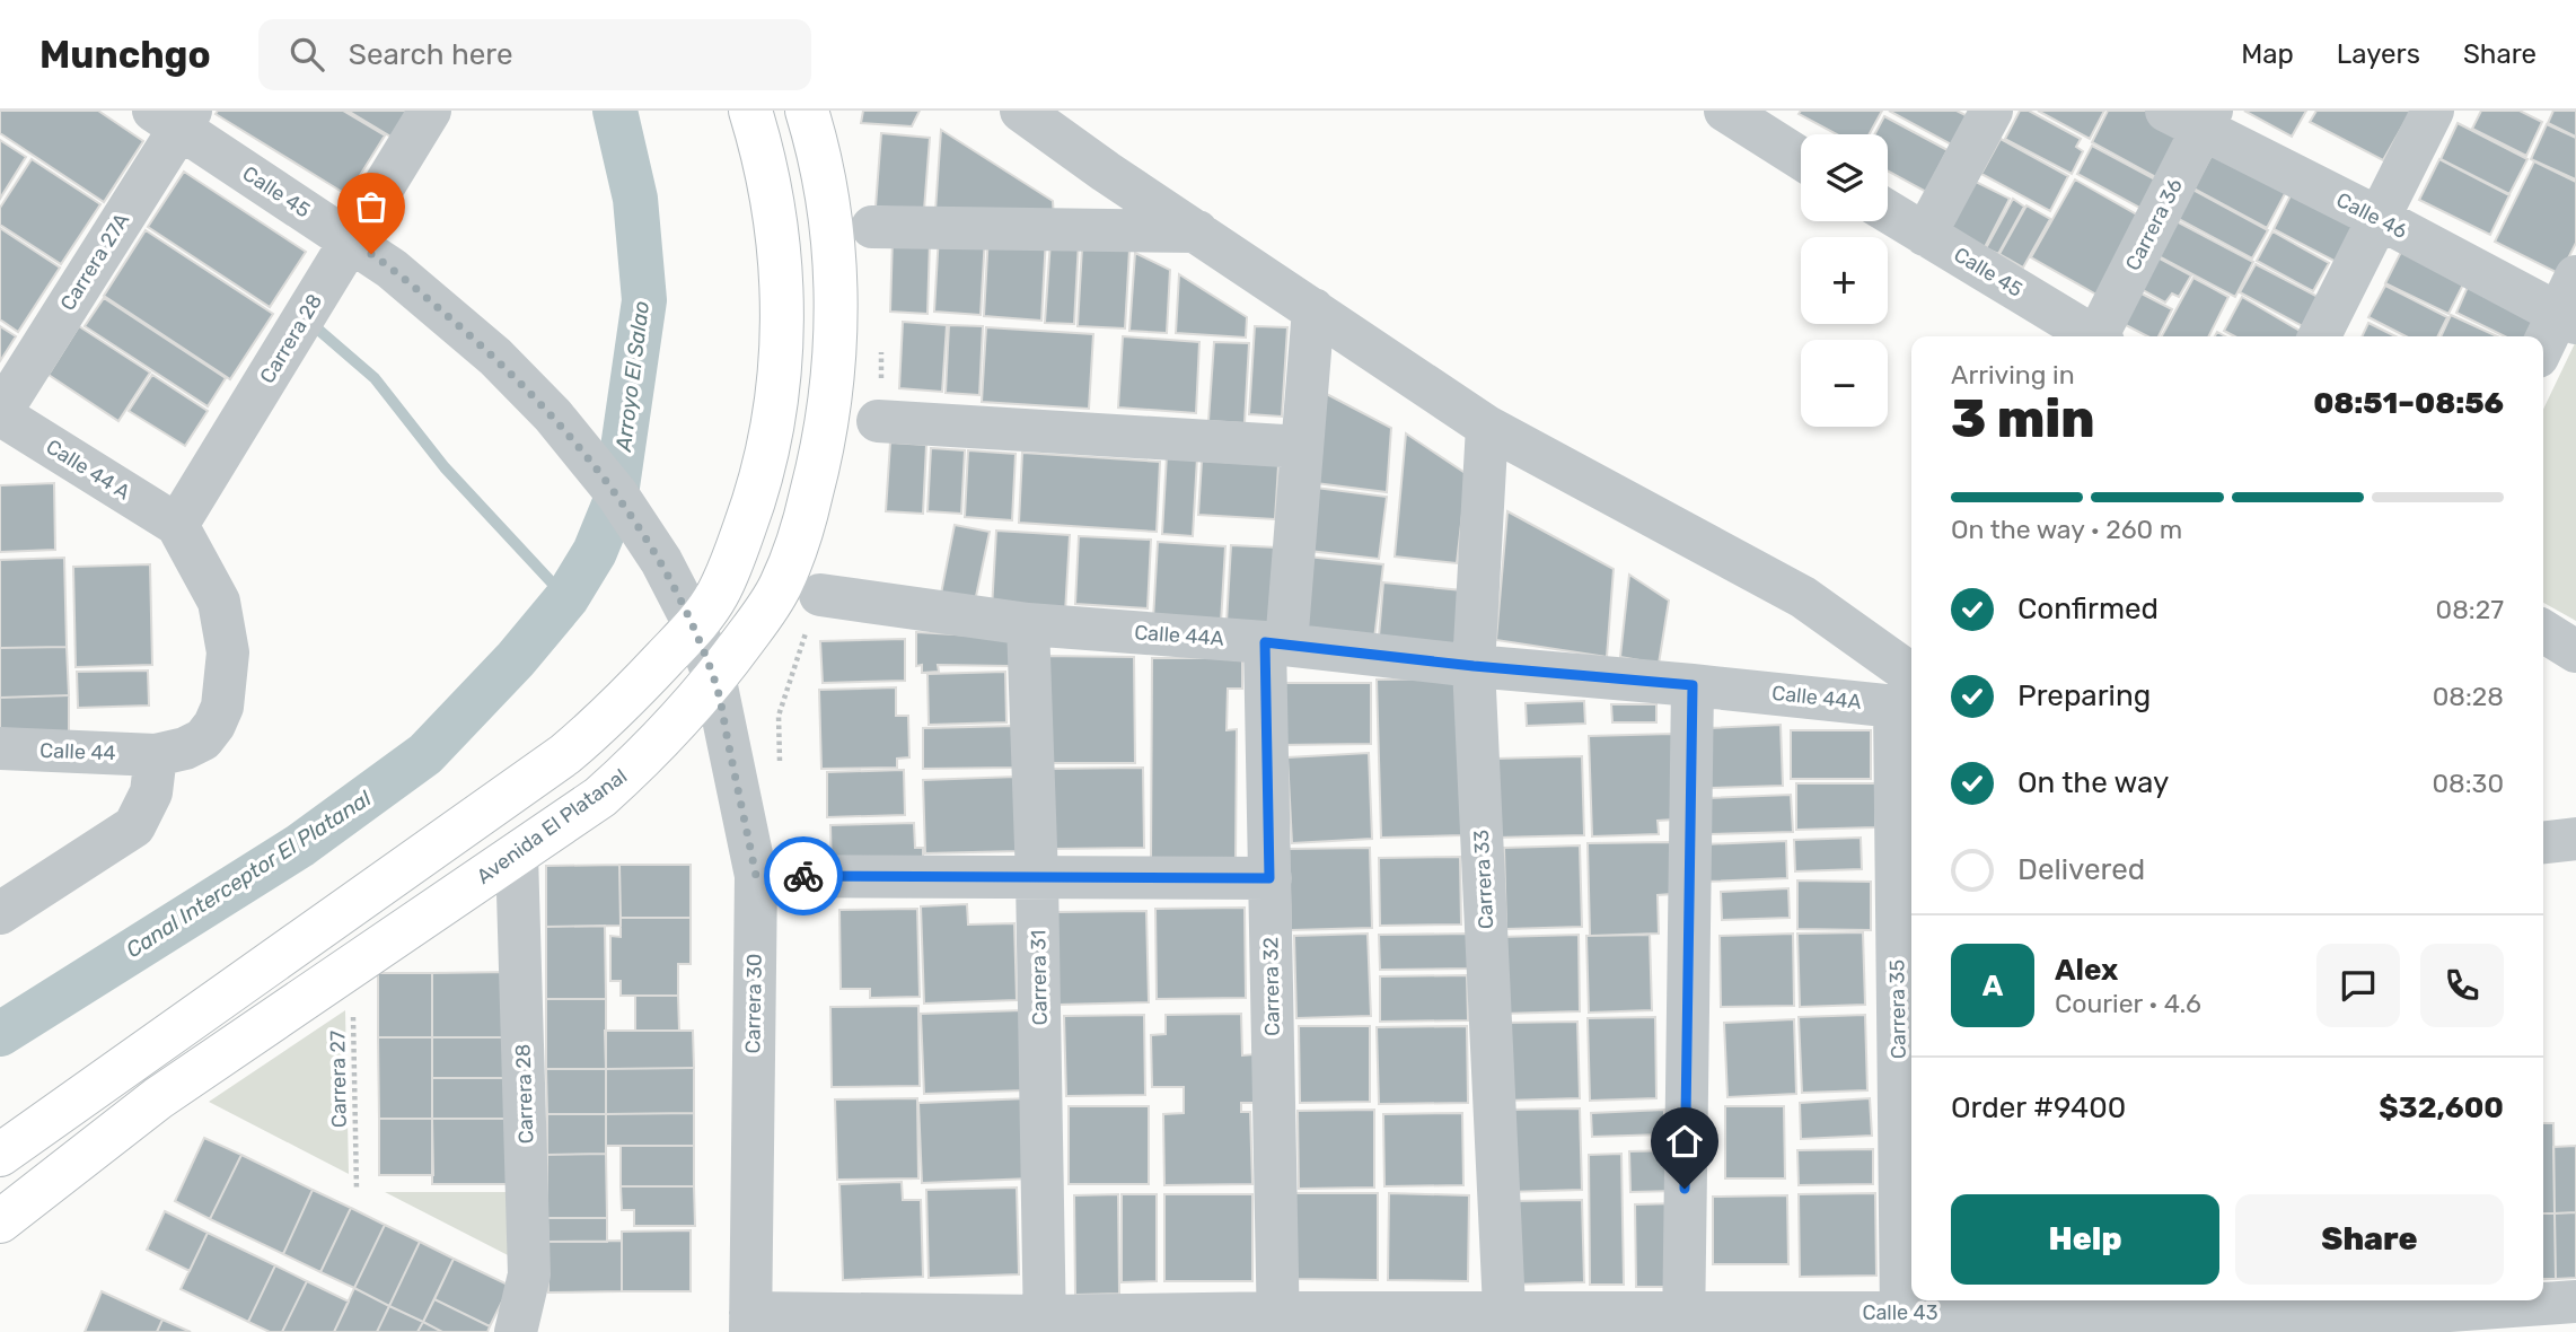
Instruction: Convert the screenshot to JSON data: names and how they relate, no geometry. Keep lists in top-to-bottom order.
{
  "streets": {
    "main road": ["Avenida El Platanal"],
    "street": [
      "Calle 45",
      "Calle 46",
      "Carrera 36",
      "Carrera 27A",
      "Carrera 28",
      "Calle 44 A",
      "Calle 44A",
      "Calle 44",
      "Carrera 33",
      "Carrera 31",
      "Carrera 32",
      "Carrera 30",
      "Carrera 35",
      "Calle 43"
    ],
    "path": ["Carrera 27"]
  },
  "crossings": [
    ["Calle 45", "Carrera 27A"],
    ["Calle 45", "Carrera 28"],
    ["Calle 45", "Avenida El Platanal"],
    ["Calle 45", "Carrera 30"],
    ["Calle 46", "Carrera 36"],
    ["Carrera 27A", "Calle 44 A"],
    ["Carrera 28", "Calle 44 A"],
    ["Carrera 28", "Calle 44"],
    ["Carrera 28", "Avenida El Platanal"],
    ["Calle 44 A", "Calle 44"],
    ["Calle 44A", "Carrera 33"],
    ["Calle 44A", "Carrera 31"],
    ["Calle 44A", "Carrera 32"],
    ["Calle 44A", "Carrera 35"],
    ["Avenida El Platanal", "Carrera 30"],
    ["Avenida El Platanal", "Carrera 27"],
    ["Carrera 33", "Calle 43"],
    ["Carrera 31", "Calle 43"],
    ["Carrera 32", "Calle 43"],
    ["Carrera 30", "Calle 43"],
    ["Carrera 35", "Calle 43"]
  ],
  "water": ["Arroyo El Salao", "Canal Interceptor El Platanal"],
  "page": {
    "header": "Munchgo",
    "search": "Search here",
    "nav": ["Map", "Layers", "Share"],
    "map_buttons": ["+", "−"],
    "heading": ["3 min", "Arriving in", "08:51–08:56"],
    "panel": [
      "Alex",
      "Courier · 4.6",
      "Order #9400",
      "$32,600"
    ],
    "bar": "On the way · 260 m",
    "list": [
      ["Confirmed", "08:27"],
      ["Preparing", "08:28"],
      ["On the way", "08:30"],
      "Delivered"
    ],
    "round": "A",
    "buttons": ["Help", "Share"]
  }
}
